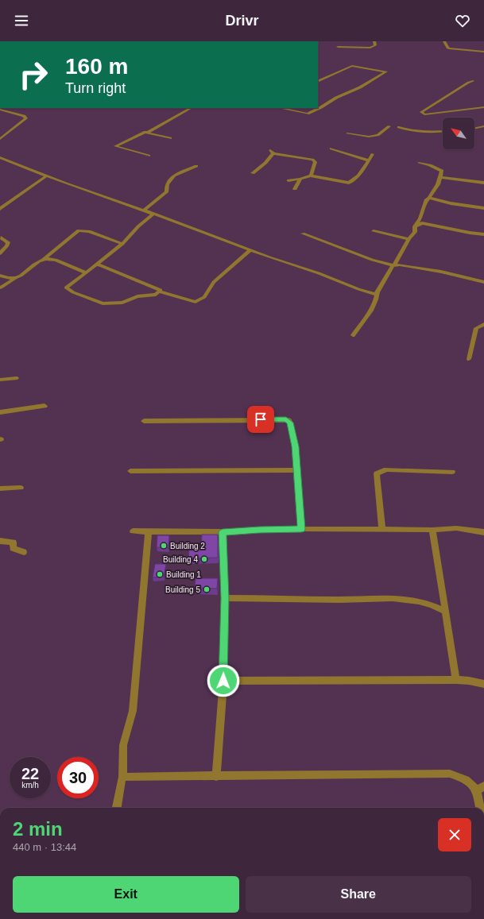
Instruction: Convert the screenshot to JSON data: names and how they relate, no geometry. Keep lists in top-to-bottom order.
{
  "places": [
    "Building 2",
    "Building 4",
    "Building 1",
    "Building 5"
  ],
  "north": "top left",
  "page": {
    "header": "Drivr",
    "turn": ["160 m", "Turn right"],
    "speed": "22 km/h",
    "limit": "30",
    "heading": ["2 min", "440 m · 13:44"],
    "buttons": ["Exit", "Share"]
  }
}
